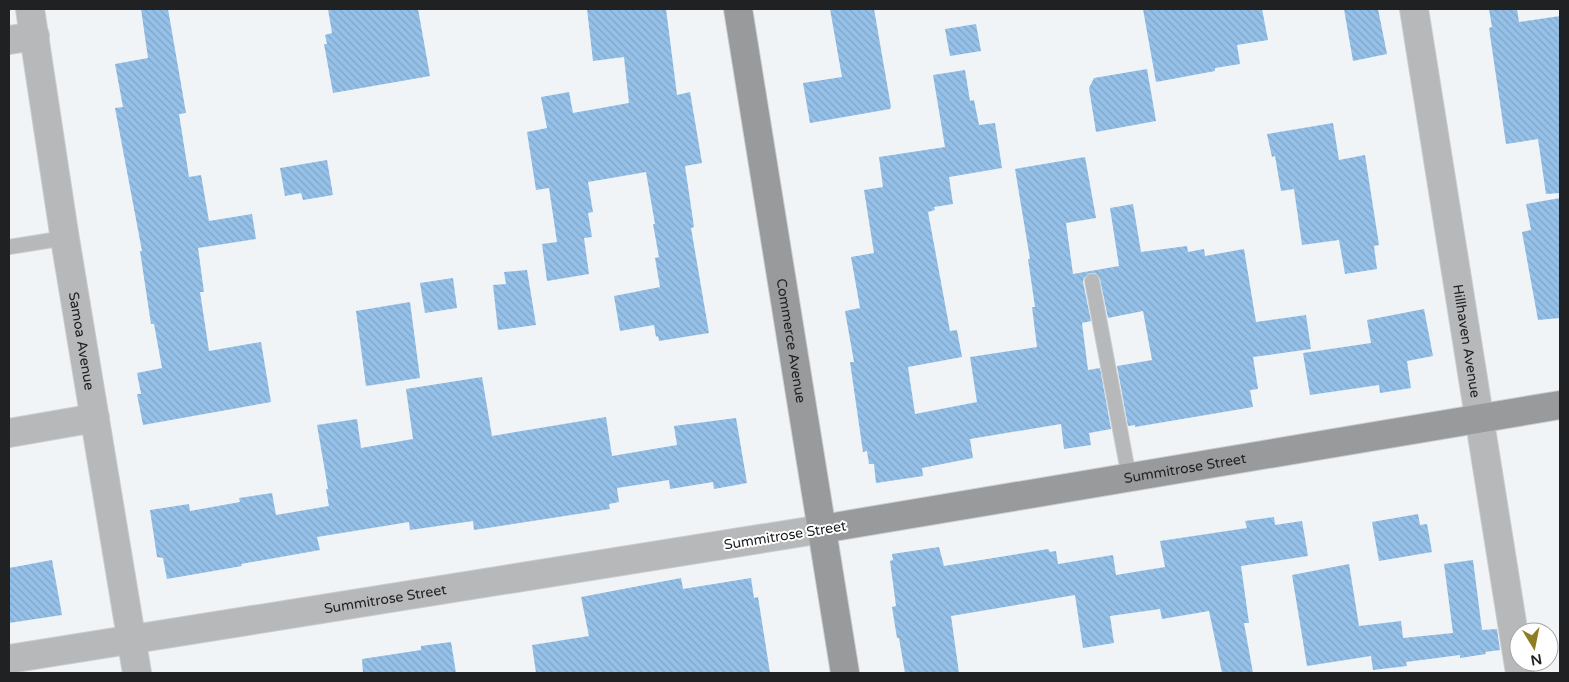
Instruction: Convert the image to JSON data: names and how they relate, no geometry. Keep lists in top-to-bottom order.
{
  "streets": {
    "street": [
      "Samoa Avenue",
      "Commerce Avenue",
      "Hillhaven Avenue",
      "Summitrose Street"
    ]
  },
  "crossings": [
    ["Samoa Avenue", "Summitrose Street"],
    ["Commerce Avenue", "Summitrose Street"],
    ["Hillhaven Avenue", "Summitrose Street"]
  ],
  "north": "bottom"
}
